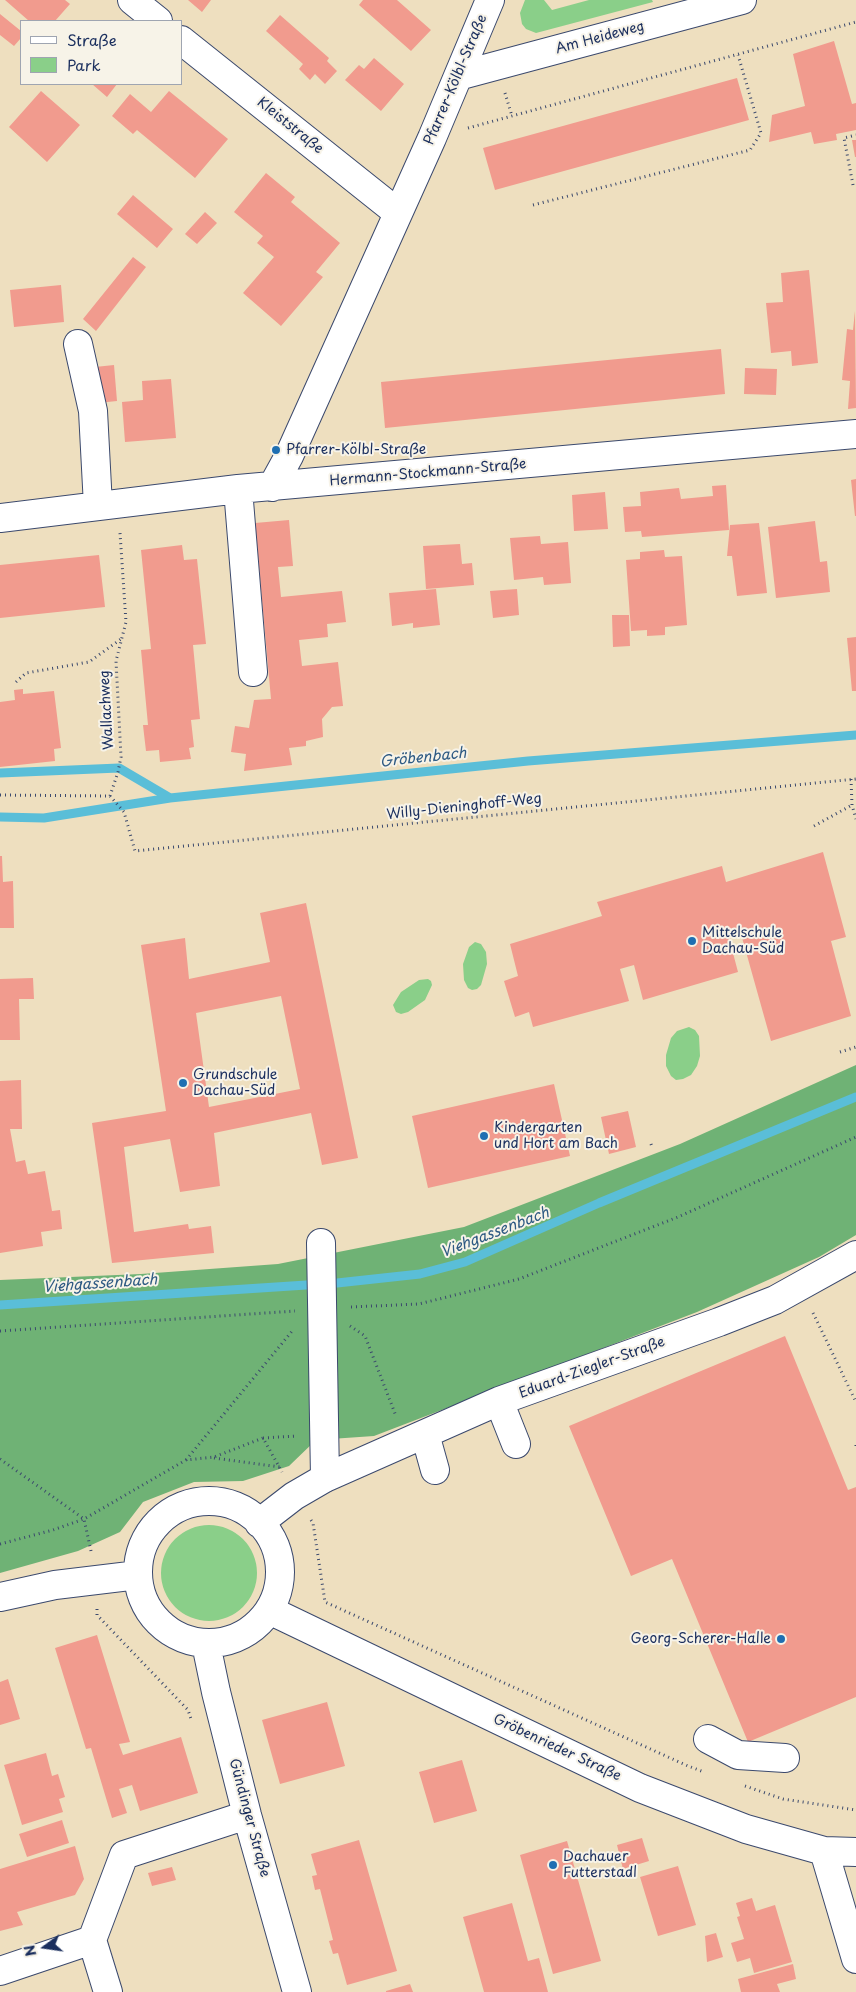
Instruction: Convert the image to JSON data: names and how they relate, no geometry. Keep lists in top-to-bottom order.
{
  "streets": {
    "street": [
      "Am Heideweg",
      "Pfarrer-Kölbl-Straße",
      "Kleiststraße",
      "Hermann-Stockmann-Straße",
      "Eduard-Ziegler-Straße",
      "Gröbenrieder Straße",
      "Gündinger Straße"
    ],
    "path": ["Wallachweg", "Willy-Dieninghoff-Weg"]
  },
  "crossings": [
    ["Am Heideweg", "Pfarrer-Kölbl-Straße"],
    ["Pfarrer-Kölbl-Straße", "Kleiststraße"],
    ["Pfarrer-Kölbl-Straße", "Hermann-Stockmann-Straße"],
    ["Hermann-Stockmann-Straße", "Wallachweg"],
    ["Wallachweg", "Willy-Dieninghoff-Weg"],
    ["Eduard-Ziegler-Straße", "Gröbenrieder Straße"],
    ["Eduard-Ziegler-Straße", "Gündinger Straße"],
    ["Gröbenrieder Straße", "Gündinger Straße"]
  ],
  "water": ["Gröbenbach", "Viehgassenbach"],
  "places": [
    "Pfarrer-Kölbl-Straße",
    "Mittelschule Dachau-Süd",
    "Grundschule Dachau-Süd",
    "Kindergarten und Hort am Bach",
    "Georg-Scherer-Halle",
    "Dachauer Futterstadl"
  ],
  "legend": ["Straße", "Park"],
  "north": "left"
}
